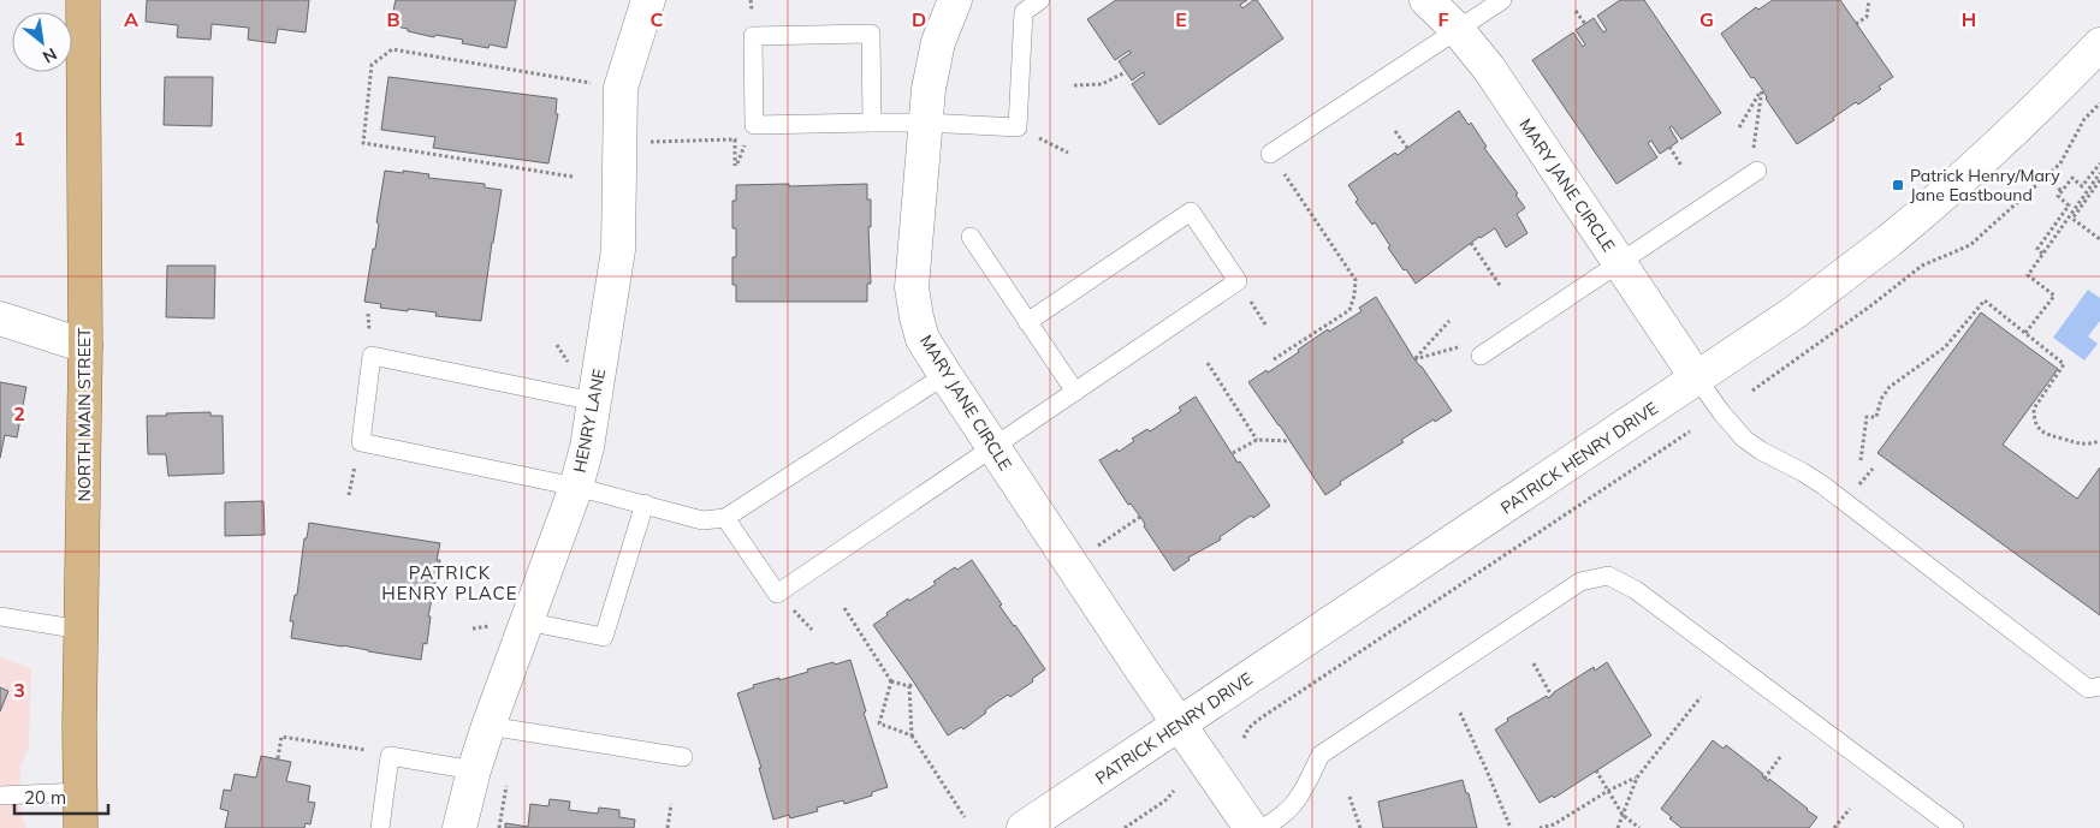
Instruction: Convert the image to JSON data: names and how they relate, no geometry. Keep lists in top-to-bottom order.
{
  "streets": {
    "main road": ["NORTH MAIN STREET"],
    "street": ["MARY JANE CIRCLE", "HENRY LANE", "PATRICK HENRY DRIVE"]
  },
  "crossings": [
    ["MARY JANE CIRCLE", "PATRICK HENRY DRIVE"]
  ],
  "districts": ["PATRICK HENRY PLACE"],
  "places": {
    "transit": ["Patrick Henry/Mary Jane Eastbound"]
  },
  "scale_bar": "20 m",
  "north": "bottom right",
  "grid": {
    "columns": [
      "A",
      "B",
      "C",
      "D",
      "E",
      "F",
      "G",
      "H"
    ],
    "rows": ["1", "2", "3"]
  }
}
